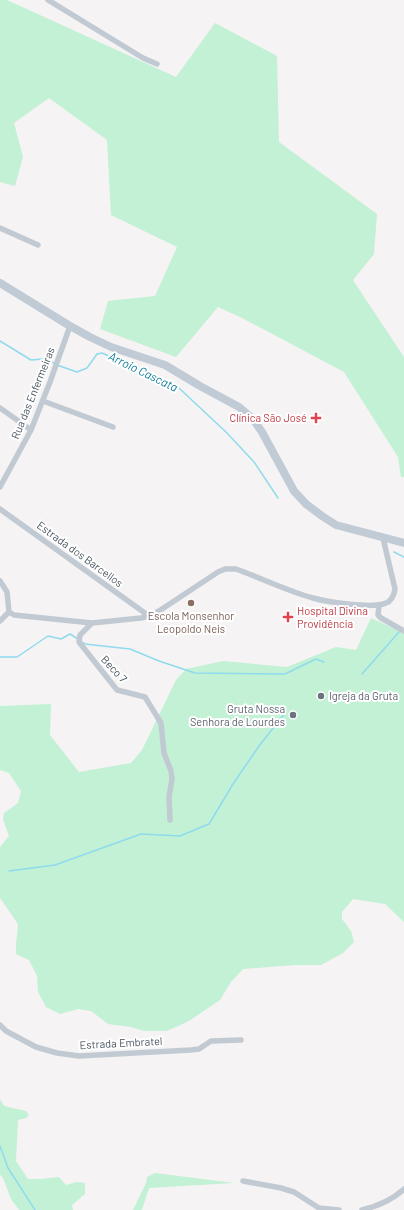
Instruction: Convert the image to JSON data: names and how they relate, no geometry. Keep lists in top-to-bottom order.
{
  "streets": {
    "street": [
      "Rua das Enfermeiras",
      "Estrada dos Barcellos",
      "Beco 7",
      "Estrada Embratel"
    ]
  },
  "water": ["Arroio Cascata"],
  "places": {
    "health": ["Clínica São José", "Hospital Divina Providência"],
    "other": ["Escola Monsenhor Leopoldo Neis", "Igreja da Gruta", "Gruta Nossa Senhora de Lourdes"]
  }
}
